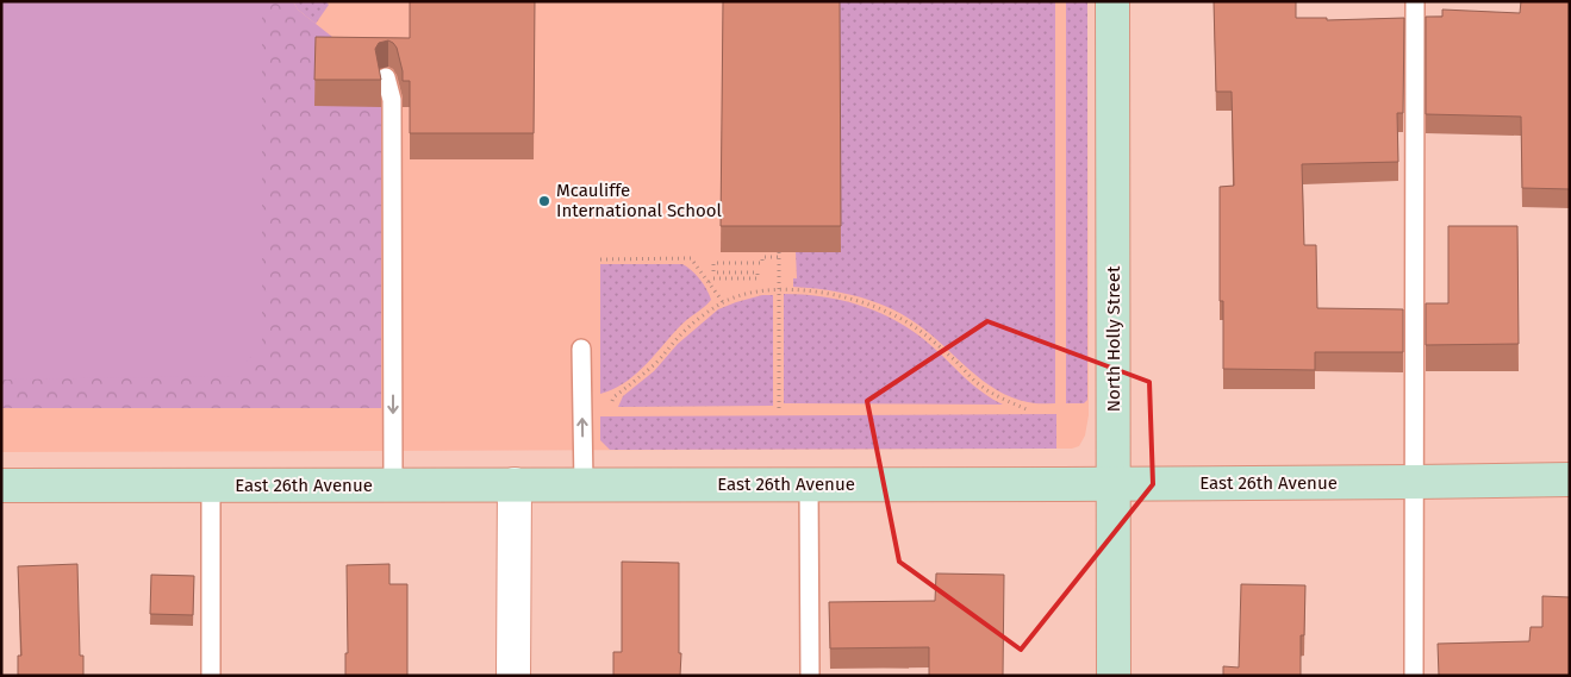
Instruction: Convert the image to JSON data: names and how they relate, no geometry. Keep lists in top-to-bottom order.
{
  "streets": {
    "street": ["North Holly Street", "East 26th Avenue"]
  },
  "crossings": [
    ["North Holly Street", "East 26th Avenue"]
  ],
  "places": ["Mcauliffe International School"]
}
